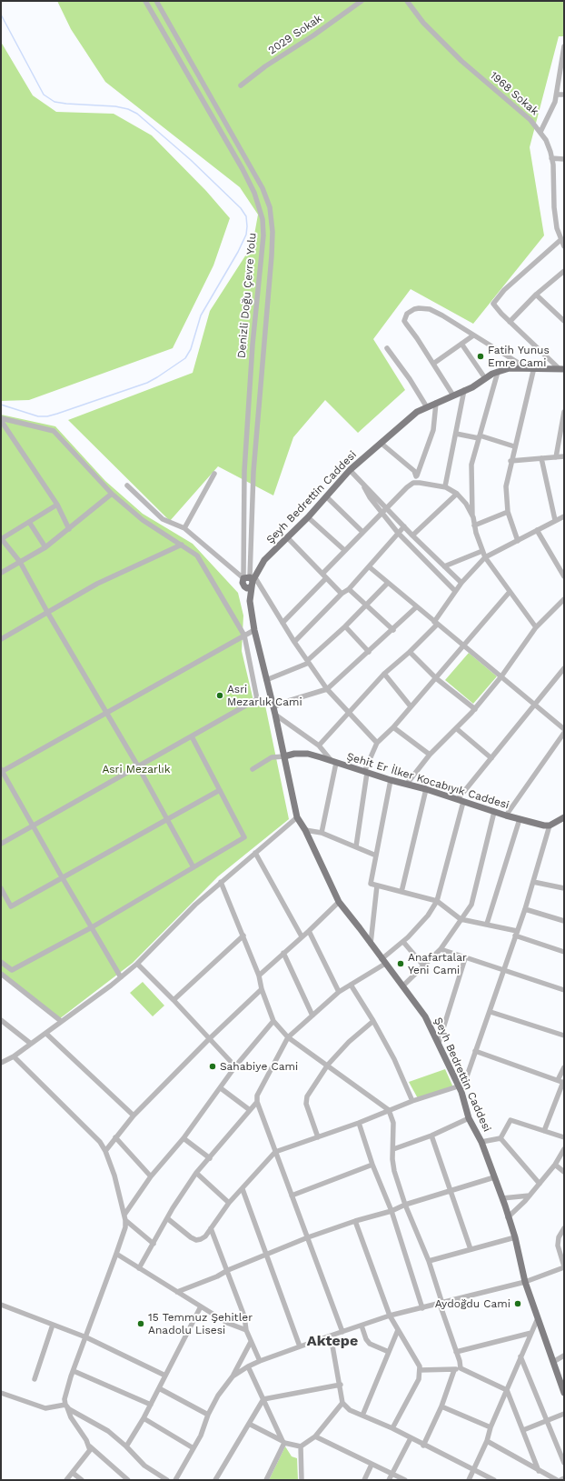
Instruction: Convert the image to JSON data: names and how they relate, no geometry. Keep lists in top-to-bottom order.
{
  "streets": {
    "main road": ["Şeyh Bedrettin Caddesi", "Şehit Er İlker Kocabıyık Caddesi"],
    "street": ["2029 Sokak", "1968 Sokak", "Denizli Doğu Çevre Yolu"]
  },
  "crossings": [
    ["Denizli Doğu Çevre Yolu", "Şeyh Bedrettin Caddesi"],
    ["Şeyh Bedrettin Caddesi", "Şehit Er İlker Kocabıyık Caddesi"]
  ],
  "districts": ["Aktepe"],
  "parks": ["Asri Mezarlık"],
  "places": [
    "Fatih Yunus Emre Cami",
    "Asri Mezarlık Cami",
    "Anafartalar Yeni Cami",
    "Sahabiye Cami",
    "Aydoğdu Cami",
    "15 Temmuz Şehitler Anadolu Lisesi"
  ]
}
